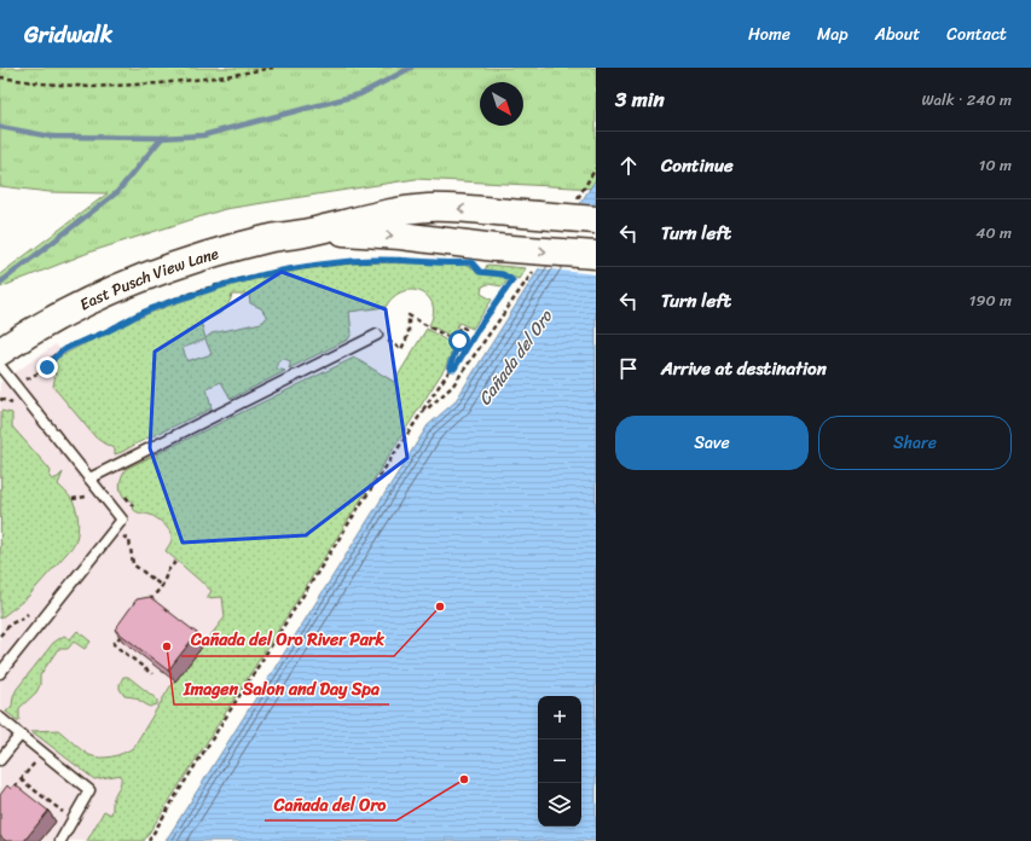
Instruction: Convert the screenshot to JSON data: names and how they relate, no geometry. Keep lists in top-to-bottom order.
{
  "streets": {
    "main road": ["East Pusch View Lane"]
  },
  "water": ["Cañada del Oro"],
  "places": ["Cañada del Oro River Park", "Imagen Salon and Day Spa", "Cañada del Oro"],
  "north": "bottom right",
  "page": {
    "header": "Gridwalk",
    "nav": [
      "Home",
      "Map",
      "About",
      "Contact"
    ],
    "heading": ["3 min", "Walk · 240 m"],
    "list": [
      ["Continue", "10 m"],
      ["Turn left", "40 m"],
      ["Turn left", "190 m"],
      "Arrive at destination"
    ],
    "buttons": ["Save", "Share"],
    "map_buttons": ["+", "−"]
  }
}
